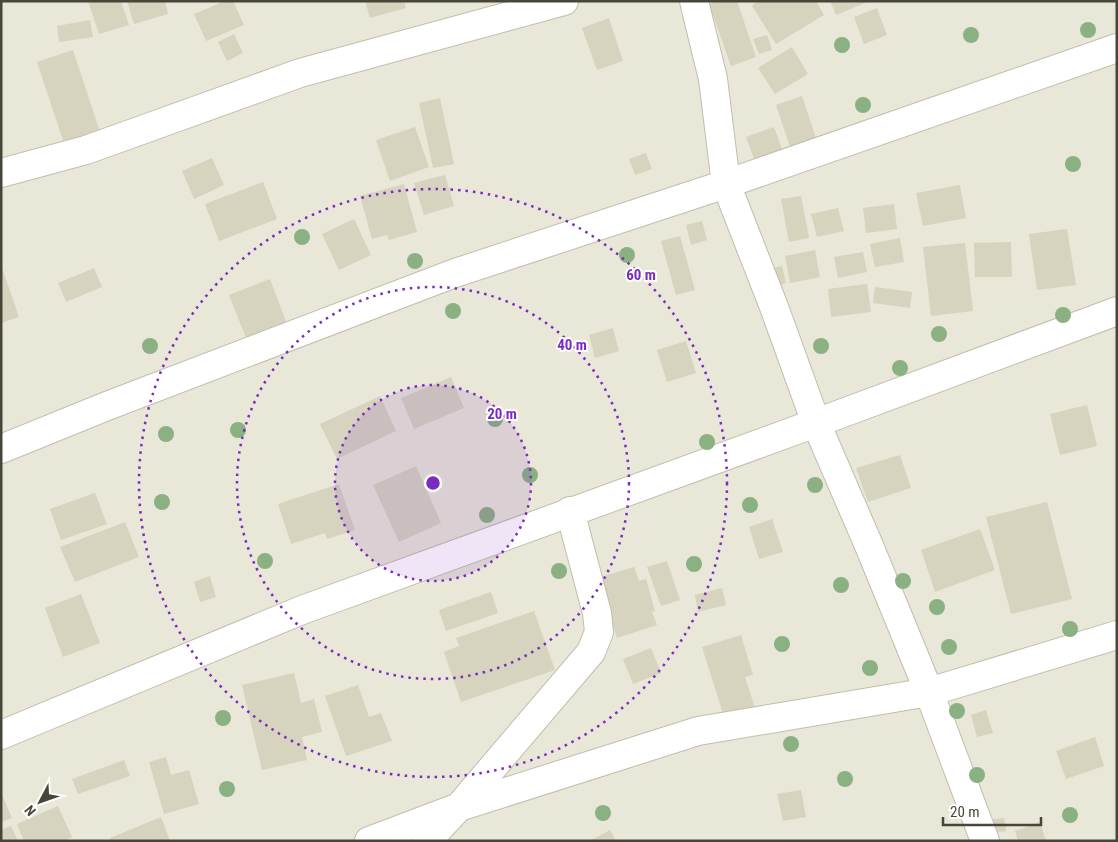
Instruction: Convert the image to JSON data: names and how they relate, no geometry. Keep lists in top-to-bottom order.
{
  "scale_bar": "20 m",
  "north": "bottom left",
  "rings": ["60 m", "40 m", "20 m"]
}
